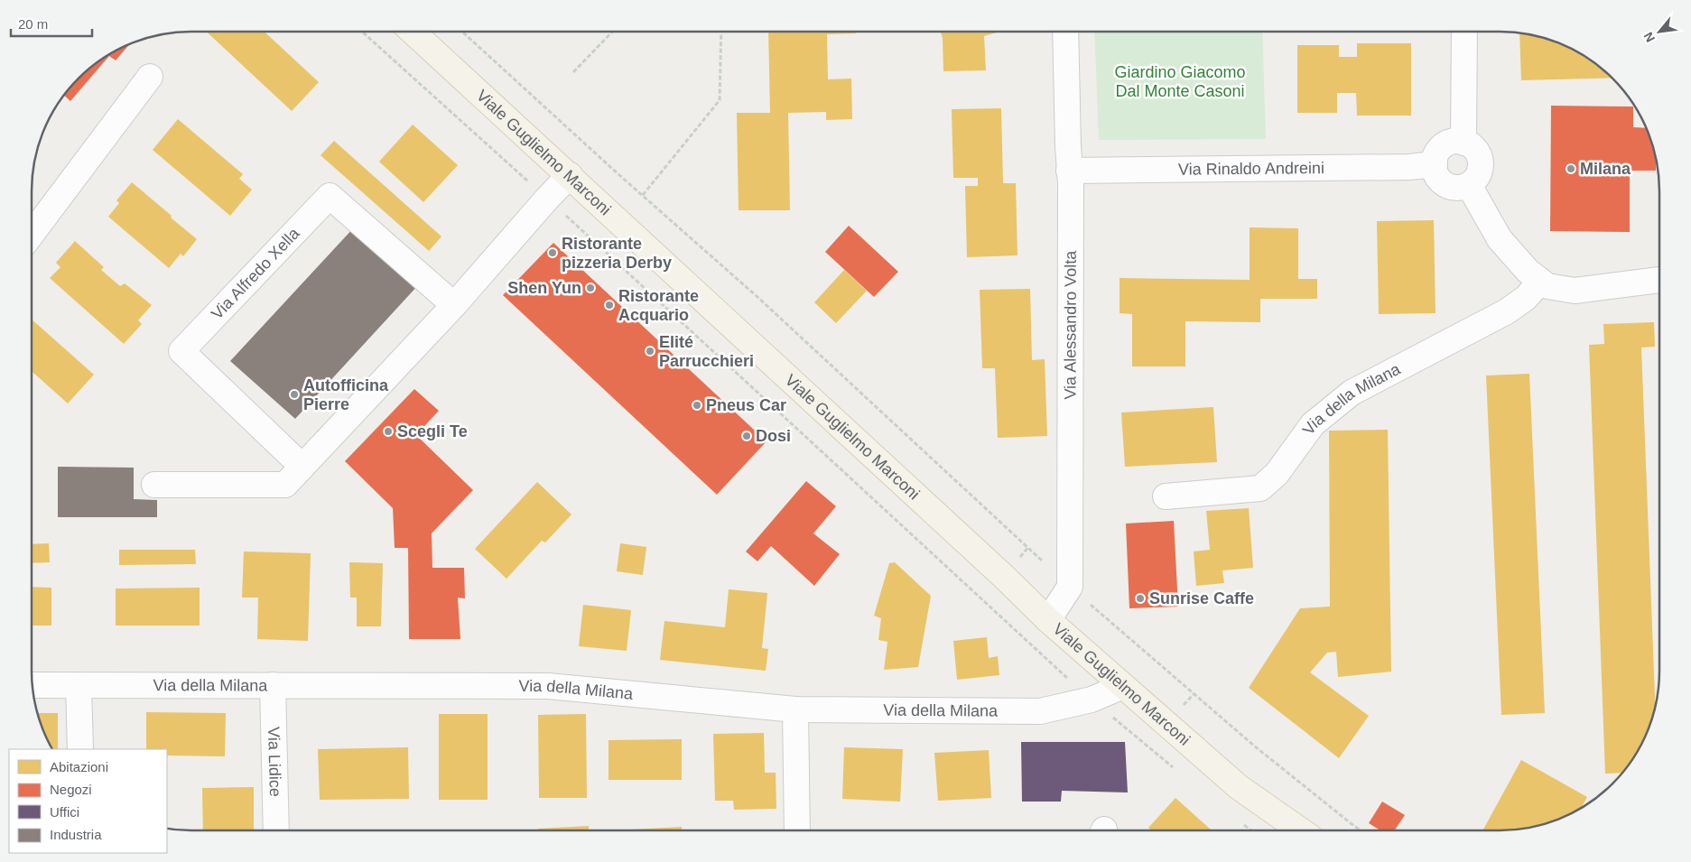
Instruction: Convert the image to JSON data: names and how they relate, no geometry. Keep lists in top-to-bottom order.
{
  "streets": {
    "main road": ["Viale Guglielmo Marconi"],
    "street": [
      "Via Rinaldo Andreini",
      "Via Alfredo Xella",
      "Via Alessandro Volta",
      "Via della Milana",
      "Via Lidice"
    ]
  },
  "crossings": [
    ["Viale Guglielmo Marconi", "Via della Milana"],
    ["Via Rinaldo Andreini", "Via Alessandro Volta"],
    ["Via della Milana", "Via Lidice"]
  ],
  "parks": ["Giardino Giacomo Dal Monte Casoni"],
  "places": [
    "Milana",
    "Ristorante pizzeria Derby",
    "Shen Yun",
    "Ristorante Acquario",
    "Elité Parrucchieri",
    "Autofficina Pierre",
    "Pneus Car",
    "Scegli Te",
    "Dosi",
    "Sunrise Caffe"
  ],
  "legend": [
    "Abitazioni",
    "Negozi",
    "Uffici",
    "Industria"
  ],
  "scale_bar": "20 m",
  "north": "bottom left"
}
